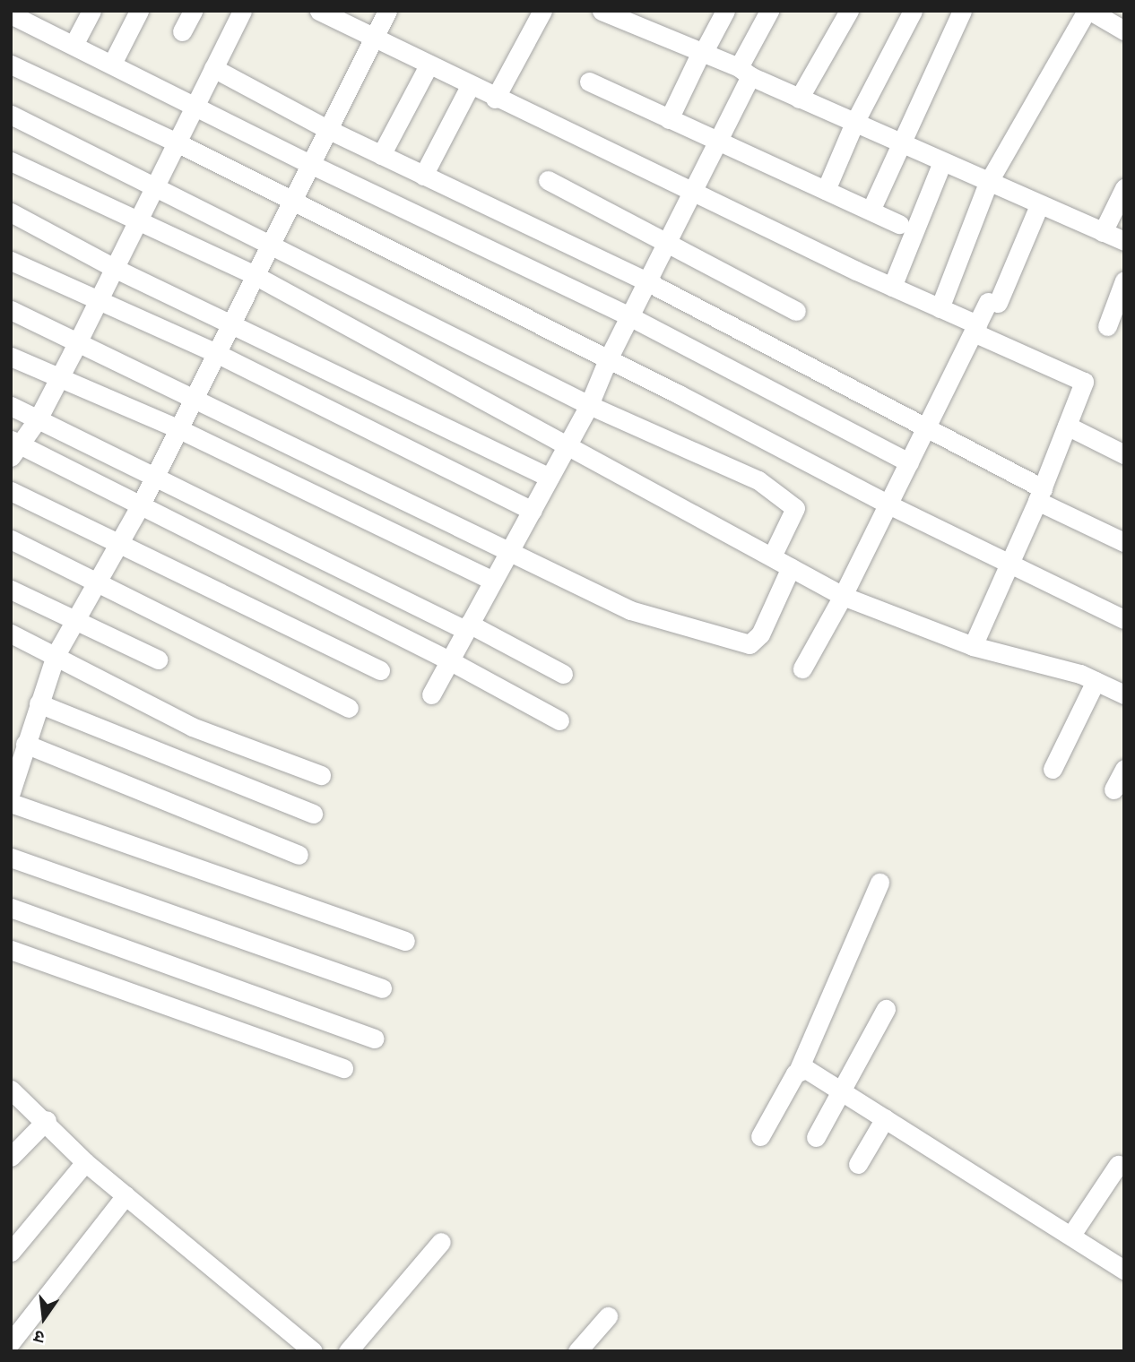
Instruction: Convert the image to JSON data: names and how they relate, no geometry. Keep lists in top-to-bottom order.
{
  "north": "bottom"
}
